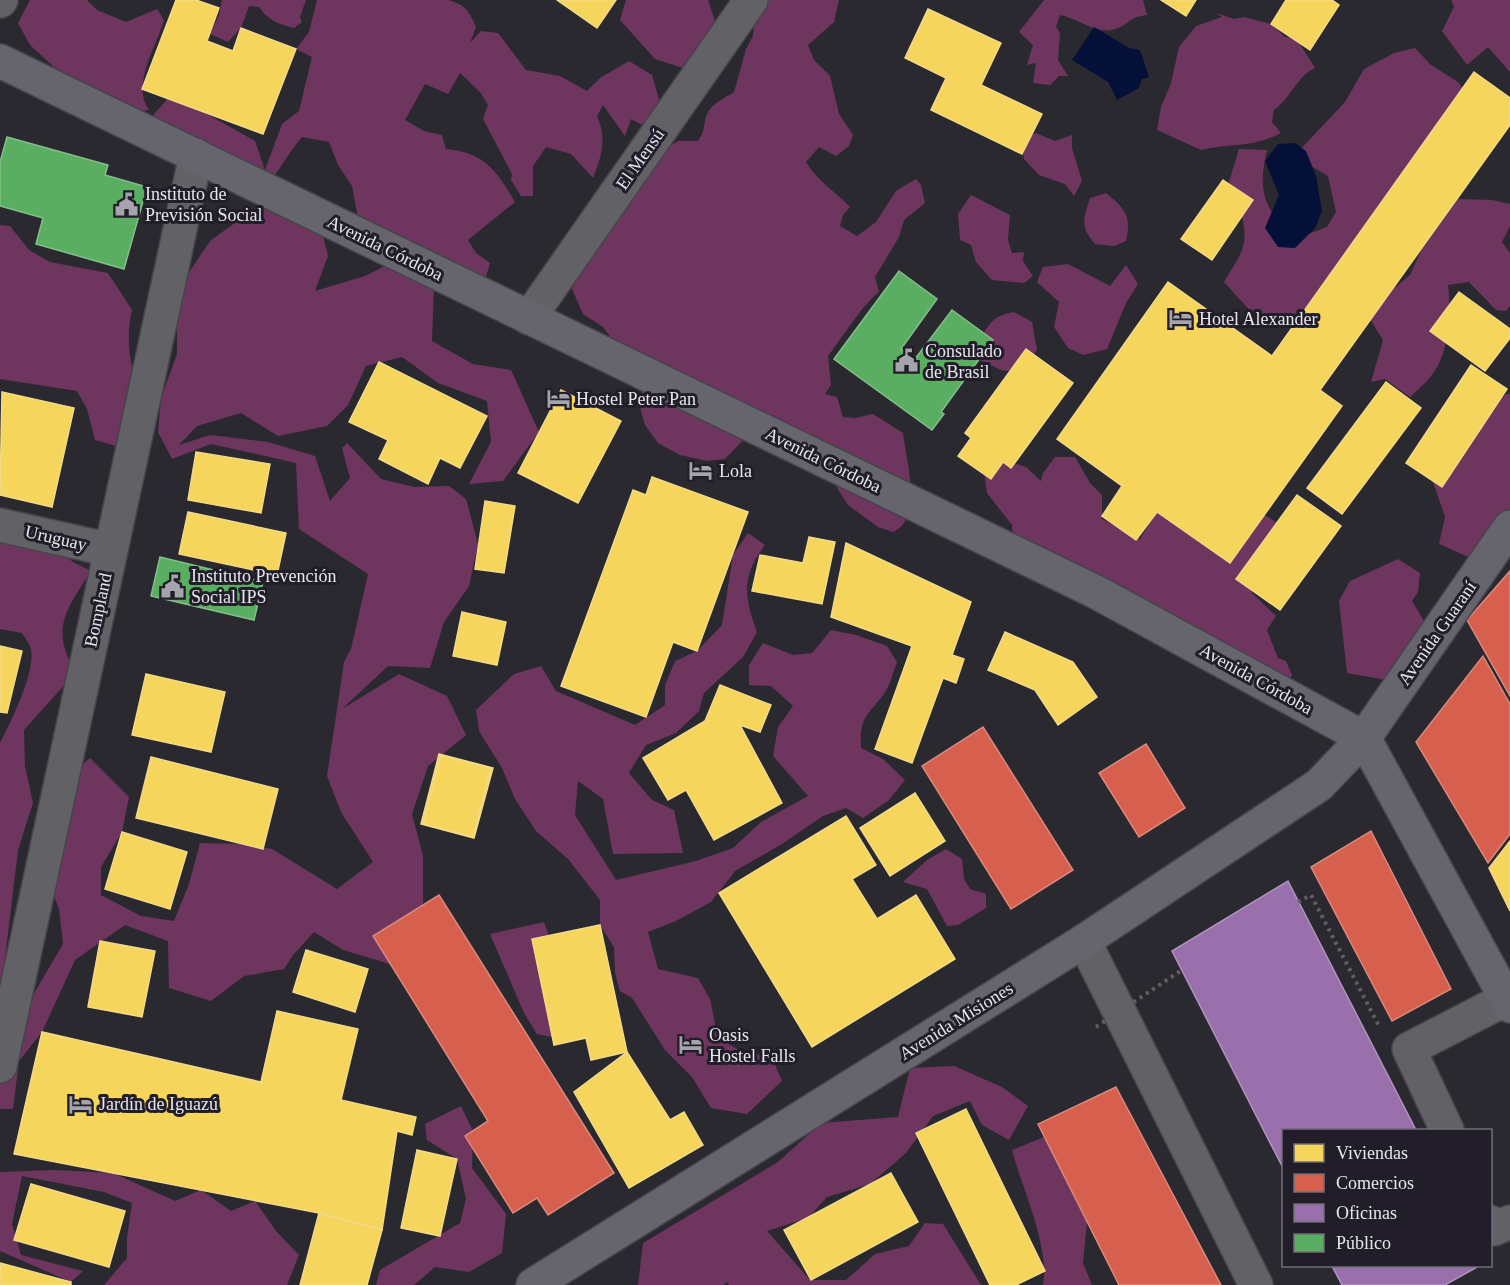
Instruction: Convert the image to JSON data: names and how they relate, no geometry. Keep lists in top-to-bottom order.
{
  "streets": {
    "main road": ["Avenida Córdoba", "Avenida Guaraní", "Avenida Misiones"],
    "street": ["El Mensú", "Uruguay", "Bompland"]
  },
  "crossings": [
    ["El Mensú", "Avenida Córdoba"],
    ["Avenida Córdoba", "Bompland"],
    ["Avenida Córdoba", "Avenida Guaraní"],
    ["Avenida Córdoba", "Avenida Misiones"],
    ["Uruguay", "Bompland"],
    ["Avenida Guaraní", "Avenida Misiones"]
  ],
  "places": {
    "public building": ["Instituto de Previsión Social", "Consulado de Brasil", "Instituto Prevención Social IPS"],
    "hotel": [
      "Hotel Alexander",
      "Hostel Peter Pan",
      "Lola",
      "Oasis Hostel Falls",
      "Jardín de Iguazú"
    ]
  },
  "legend": [
    "Viviendas",
    "Comercios",
    "Oficinas",
    "Público"
  ]
}
